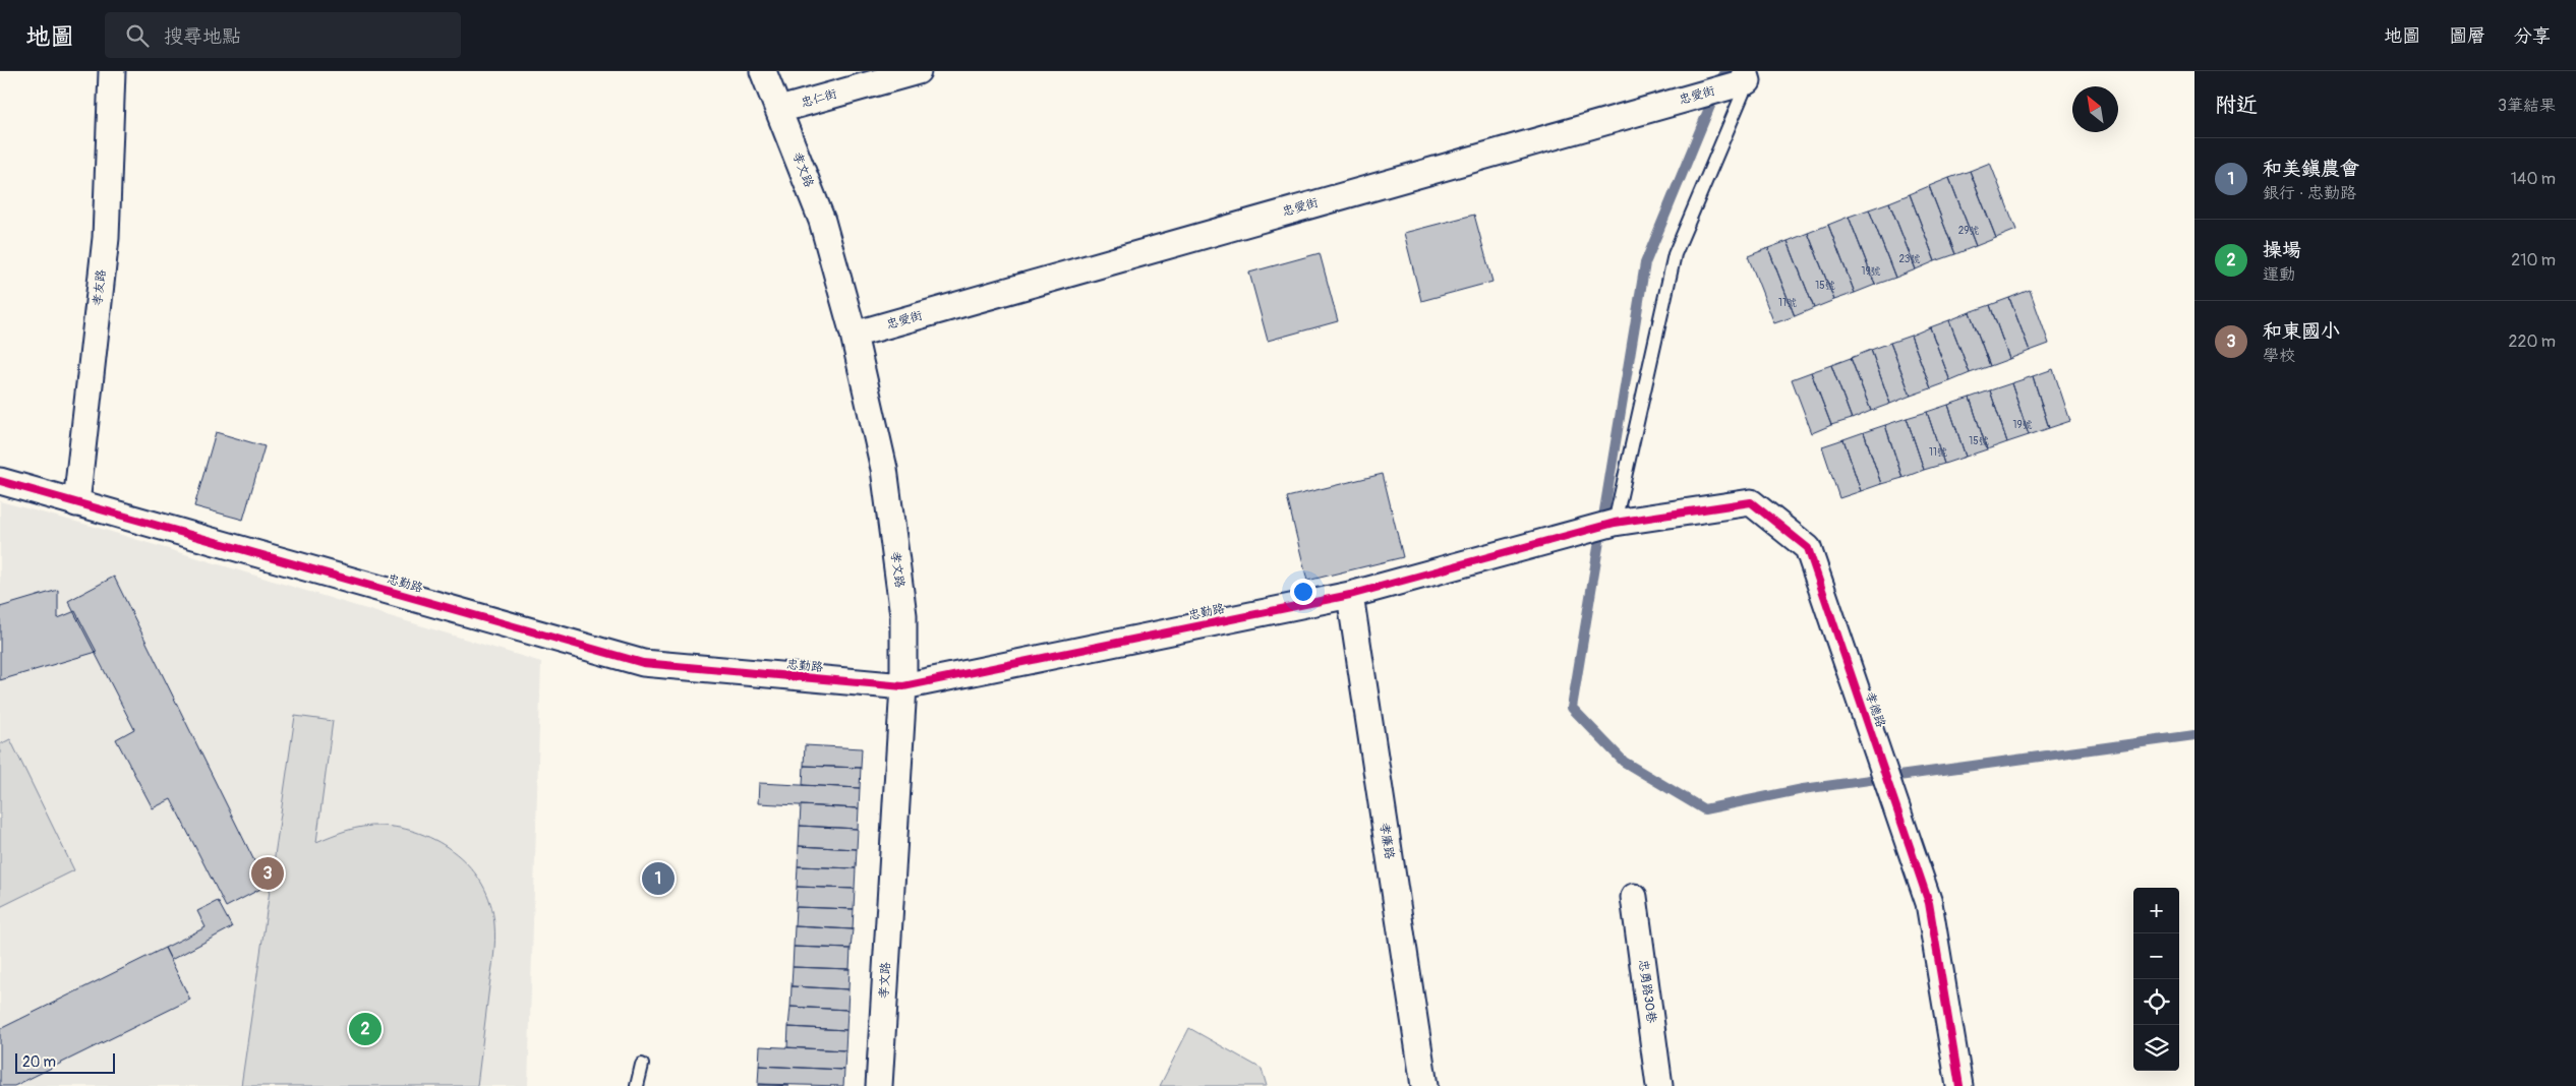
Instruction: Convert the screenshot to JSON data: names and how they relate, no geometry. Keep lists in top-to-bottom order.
{
  "streets": {
    "street": [
      "忠愛街",
      "忠仁街",
      "孝文路",
      "孝友路",
      "忠勤路",
      "孝德路",
      "孝廉路",
      "忠勇路30巷"
    ]
  },
  "crossings": [
    ["忠愛街", "孝文路"],
    ["忠仁街", "孝文路"],
    ["孝文路", "忠勤路"],
    ["孝友路", "忠勤路"],
    ["忠勤路", "孝德路"],
    ["忠勤路", "孝廉路"]
  ],
  "house_numbers": [
    "29號",
    "23號",
    "19號",
    "15號",
    "11號",
    "19號",
    "15號",
    "11號"
  ],
  "scale_bar": "20 m",
  "north": "top left",
  "page": {
    "header": "地圖",
    "search": "搜尋地點",
    "nav": ["地圖", "圖層", "分享"],
    "heading": ["附近", "3筆結果"],
    "list": [
      {
        "mark": "1",
        "name": "和美鎮農會",
        "note": "銀行 · 忠勤路",
        "value": "140 m"
      },
      {
        "mark": "2",
        "name": "操場",
        "note": "運動",
        "value": "210 m"
      },
      {
        "mark": "3",
        "name": "和東國小",
        "note": "學校",
        "value": "220 m"
      }
    ],
    "pins": ["3", "1", "2"],
    "map_buttons": ["+", "−"],
    "scale": "20 m"
  }
}
